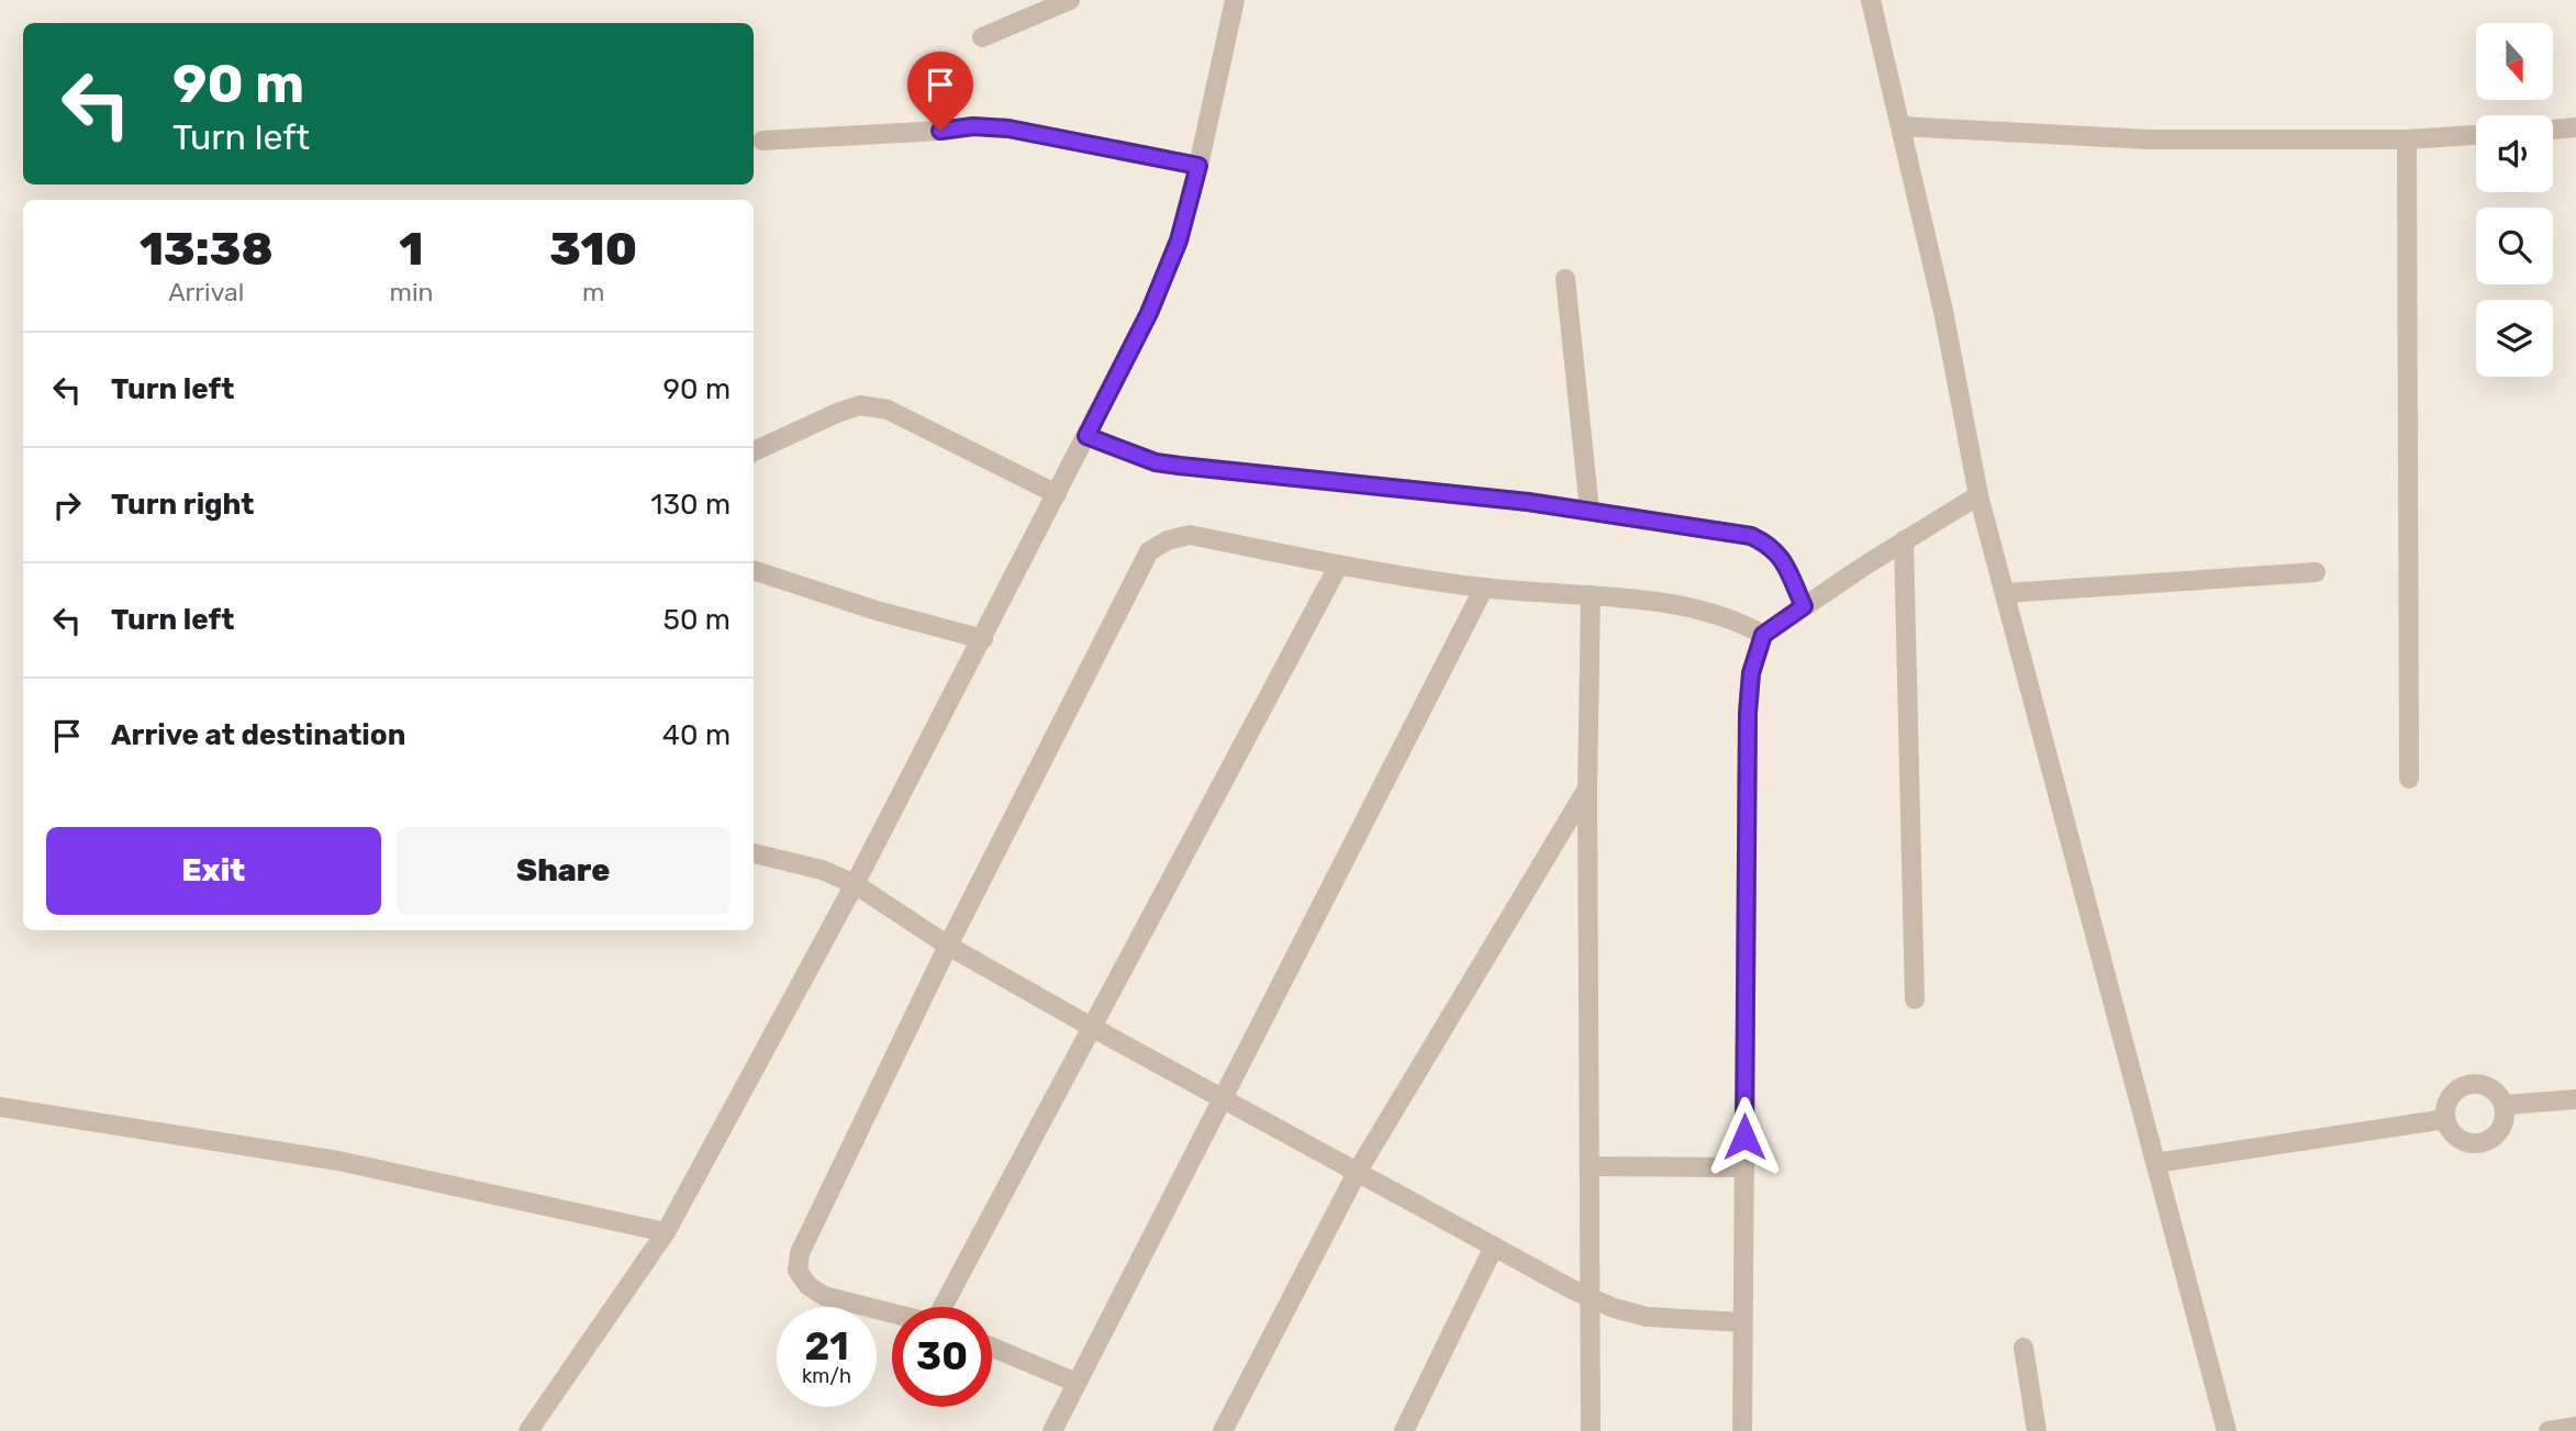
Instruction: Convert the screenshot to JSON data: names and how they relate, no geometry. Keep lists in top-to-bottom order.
{
  "north": "bottom",
  "page": {
    "turn": ["90 m", "Turn left"],
    "eta": [
      "13:38",
      "Arrival",
      "1",
      "min",
      "310",
      "m"
    ],
    "list": [
      {
        "name": "Turn left",
        "value": "90 m"
      },
      {
        "name": "Turn right",
        "value": "130 m"
      },
      {
        "name": "Turn left",
        "value": "50 m"
      },
      {
        "name": "Arrive at destination",
        "value": "40 m"
      }
    ],
    "buttons": ["Exit", "Share"],
    "speed": "21 km/h",
    "limit": "30"
  }
}
